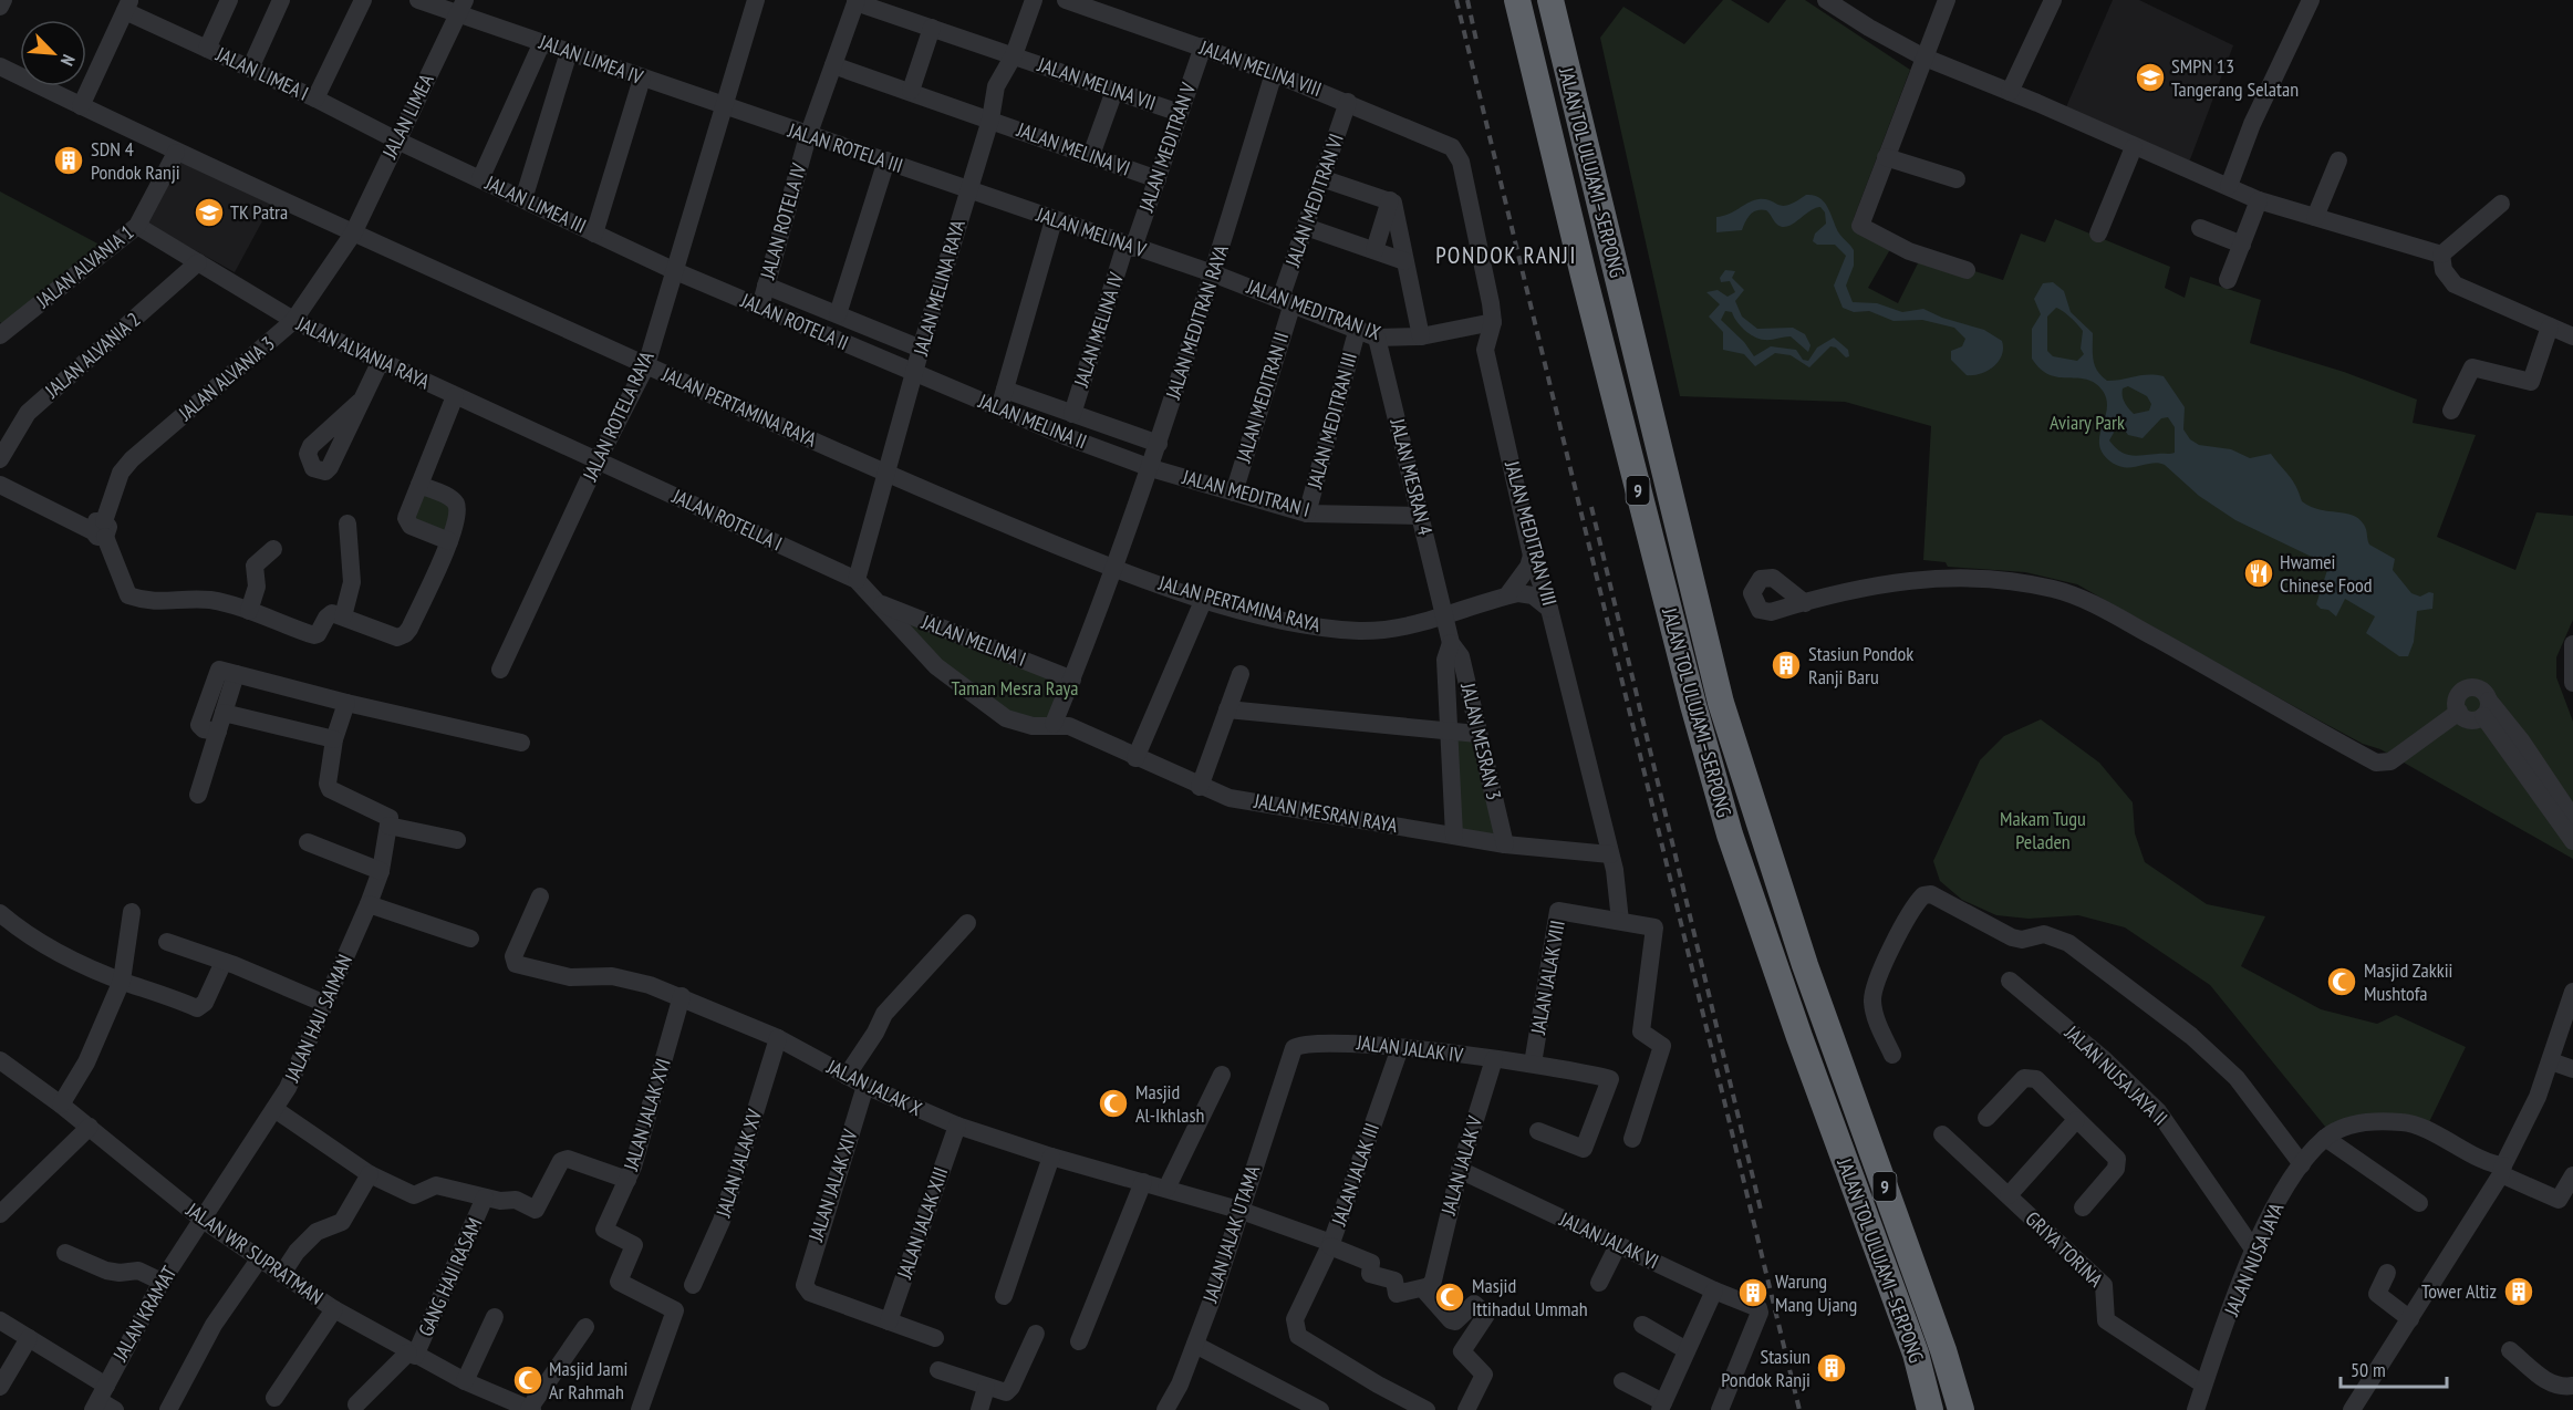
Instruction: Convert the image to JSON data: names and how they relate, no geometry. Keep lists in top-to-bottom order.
{
  "streets": {
    "highway": ["JALAN TOL ULUJAMI–SERPONG", "9"],
    "street": [
      "JALAN LIMEA IV",
      "JALAN MELINA VIII",
      "JALAN LIMEA I",
      "JALAN MELINA VII",
      "JALAN LIMEA",
      "JALAN MEDITRAN V",
      "JALAN ROTELA III",
      "JALAN MELINA VI",
      "JALAN MEDITRAN VI",
      "JALAN LIMEA III",
      "JALAN ROTELA IV",
      "JALAN MELINA V",
      "JALAN ALVANIA 1",
      "JALAN MELINA RAYA",
      "JALAN MEDITRAN IX",
      "JALAN ROTELA II",
      "JALAN MEDITRAN RAYA",
      "JALAN MELINA IV",
      "JALAN ALVANIA RAYA",
      "JALAN ALVANIA 2",
      "JALAN ALVANIA 3",
      "JALAN MEDITRAN II",
      "JALAN PERTAMINA RAYA",
      "JALAN ROTELA RAYA",
      "JALAN MEDITRAN III",
      "JALAN MELINA II",
      "JALAN MESRAN 4",
      "JALAN MEDITRAN I",
      "JALAN ROTELLA I",
      "JALAN MEDITRAN VIII",
      "JALAN MELINA I",
      "JALAN MESRAN 3",
      "JALAN MESRAN RAYA",
      "JALAN JALAK VIII",
      "JALAN HAJI SAIMAN",
      "JALAN JALAK IV",
      "JALAN NUSA JAYA II",
      "JALAN JALAK X",
      "JALAN JALAK XVI",
      "JALAN JALAK XV",
      "JALAN JALAK V",
      "JALAN JALAK III",
      "JALAN JALAK XIV",
      "JALAN JALAK XIII",
      "JALAN JALAK UTAMA",
      "JALAN JALAK VI",
      "GRIYA TORINA",
      "JALAN WR SUPRATMAN",
      "JALAN NUSA JAYA",
      "GANG HAJI RASAM",
      "JALAN KRAMAT"
    ]
  },
  "crossings": [
    ["JALAN LIMEA IV", "JALAN LIMEA"],
    ["JALAN LIMEA IV", "JALAN ROTELA III"],
    ["JALAN LIMEA IV", "JALAN ROTELA RAYA"],
    ["JALAN MELINA VIII", "JALAN MEDITRAN V"],
    ["JALAN MELINA VIII", "JALAN MEDITRAN VI"],
    ["JALAN MELINA VIII", "JALAN MEDITRAN RAYA"],
    ["JALAN MELINA VIII", "JALAN MEDITRAN VIII"],
    ["JALAN LIMEA I", "JALAN LIMEA"],
    ["JALAN LIMEA I", "JALAN LIMEA III"],
    ["JALAN MELINA VII", "JALAN MEDITRAN V"],
    ["JALAN MELINA VII", "JALAN ROTELA IV"],
    ["JALAN MELINA VII", "JALAN MELINA RAYA"],
    ["JALAN LIMEA", "JALAN LIMEA III"],
    ["JALAN LIMEA", "JALAN ALVANIA 3"],
    ["JALAN LIMEA", "JALAN PERTAMINA RAYA"],
    ["JALAN MEDITRAN V", "JALAN MELINA VI"],
    ["JALAN MEDITRAN V", "JALAN MELINA V"],
    ["JALAN MEDITRAN V", "JALAN MELINA IV"],
    ["JALAN ROTELA III", "JALAN ROTELA IV"],
    ["JALAN ROTELA III", "JALAN MELINA V"],
    ["JALAN ROTELA III", "JALAN MELINA RAYA"],
    ["JALAN ROTELA III", "JALAN ROTELA RAYA"],
    ["JALAN MELINA VI", "JALAN ROTELA IV"],
    ["JALAN MELINA VI", "JALAN MELINA RAYA"],
    ["JALAN MEDITRAN VI", "JALAN MEDITRAN IX"],
    ["JALAN MEDITRAN VI", "JALAN MEDITRAN II"],
    ["JALAN LIMEA III", "JALAN ROTELA II"],
    ["JALAN LIMEA III", "JALAN ROTELA RAYA"],
    ["JALAN ROTELA IV", "JALAN ROTELA II"],
    ["JALAN MELINA V", "JALAN MELINA RAYA"],
    ["JALAN MELINA V", "JALAN MEDITRAN IX"],
    ["JALAN MELINA V", "JALAN MEDITRAN RAYA"],
    ["JALAN MELINA V", "JALAN MELINA IV"],
    ["JALAN ALVANIA 1", "JALAN ALVANIA RAYA"],
    ["JALAN ALVANIA 1", "JALAN PERTAMINA RAYA"],
    ["JALAN MELINA RAYA", "JALAN ROTELA II"],
    ["JALAN MELINA RAYA", "JALAN PERTAMINA RAYA"],
    ["JALAN MELINA RAYA", "JALAN MELINA II"],
    ["JALAN MELINA RAYA", "JALAN ROTELLA I"],
    ["JALAN MELINA RAYA", "JALAN MESRAN RAYA"],
    ["JALAN MEDITRAN IX", "JALAN MEDITRAN RAYA"],
    ["JALAN MEDITRAN IX", "JALAN MEDITRAN II"],
    ["JALAN MEDITRAN IX", "JALAN MEDITRAN III"],
    ["JALAN MEDITRAN IX", "JALAN MESRAN 4"],
    ["JALAN MEDITRAN IX", "JALAN MEDITRAN VIII"],
    ["JALAN ROTELA II", "JALAN ROTELA RAYA"],
    ["JALAN ROTELA II", "JALAN MELINA II"],
    ["JALAN MEDITRAN RAYA", "JALAN PERTAMINA RAYA"],
    ["JALAN MEDITRAN RAYA", "JALAN MELINA II"],
    ["JALAN MEDITRAN RAYA", "JALAN MEDITRAN I"],
    ["JALAN MELINA IV", "JALAN MELINA II"],
    ["JALAN ALVANIA RAYA", "JALAN ALVANIA 2"],
    ["JALAN ALVANIA RAYA", "JALAN ALVANIA 3"],
    ["JALAN ALVANIA RAYA", "JALAN ROTELA RAYA"],
    ["JALAN ALVANIA RAYA", "JALAN ROTELLA I"],
    ["JALAN ALVANIA 3", "JALAN PERTAMINA RAYA"],
    ["JALAN MEDITRAN II", "JALAN MEDITRAN I"],
    ["JALAN PERTAMINA RAYA", "JALAN ROTELA RAYA"],
    ["JALAN PERTAMINA RAYA", "JALAN MESRAN 4"],
    ["JALAN PERTAMINA RAYA", "JALAN MEDITRAN VIII"],
    ["JALAN PERTAMINA RAYA", "JALAN MESRAN 3"],
    ["JALAN ROTELA RAYA", "JALAN ROTELLA I"],
    ["JALAN MEDITRAN III", "JALAN MEDITRAN I"],
    ["JALAN MELINA II", "JALAN MEDITRAN I"],
    ["JALAN MESRAN 4", "JALAN MEDITRAN I"],
    ["JALAN MESRAN 4", "JALAN MESRAN 3"],
    ["JALAN ROTELLA I", "JALAN MESRAN RAYA"],
    ["JALAN MEDITRAN VIII", "JALAN MESRAN RAYA"],
    ["JALAN MEDITRAN VIII", "JALAN JALAK VIII"],
    ["JALAN MELINA I", "JALAN MESRAN RAYA"],
    ["JALAN MESRAN 3", "JALAN MESRAN RAYA"],
    ["JALAN JALAK VIII", "JALAN JALAK IV"],
    ["JALAN HAJI SAIMAN", "JALAN WR SUPRATMAN"],
    ["JALAN HAJI SAIMAN", "JALAN KRAMAT"],
    ["JALAN JALAK IV", "JALAN JALAK V"],
    ["JALAN JALAK IV", "JALAN JALAK III"],
    ["JALAN JALAK IV", "JALAN JALAK UTAMA"],
    ["JALAN NUSA JAYA II", "JALAN NUSA JAYA"],
    ["JALAN JALAK X", "JALAN JALAK XVI"],
    ["JALAN JALAK X", "JALAN JALAK XV"],
    ["JALAN JALAK X", "JALAN JALAK III"],
    ["JALAN JALAK X", "JALAN JALAK XIV"],
    ["JALAN JALAK X", "JALAN JALAK XIII"],
    ["JALAN JALAK X", "JALAN JALAK UTAMA"],
    ["JALAN JALAK V", "JALAN JALAK VI"],
    ["JALAN JALAK III", "JALAN JALAK UTAMA"],
    ["JALAN JALAK XIV", "JALAN JALAK XIII"],
    ["GRIYA TORINA", "JALAN NUSA JAYA"],
    ["JALAN WR SUPRATMAN", "GANG HAJI RASAM"],
    ["JALAN WR SUPRATMAN", "JALAN KRAMAT"]
  ],
  "districts": ["PONDOK RANJI"],
  "parks": ["Aviary Park", "Taman Mesra Raya", "Makam Tugu Peladen"],
  "places": {
    "school or university": ["SMPN 13 Tangerang Selatan", "TK Patra"],
    "building": [
      "SDN 4 Pondok Ranji",
      "Stasiun Pondok Ranji Baru",
      "Tower Altiz",
      "Warung Mang Ujang",
      "Stasiun Pondok Ranji"
    ],
    "restaurant": ["Hwamei Chinese Food"],
    "mosque": [
      "Masjid Zakkii Mushtofa",
      "Masjid Al-Ikhlash",
      "Masjid Ittihadul Ummah",
      "Masjid Jami Ar Rahmah"
    ]
  },
  "scale_bar": "50 m",
  "north": "bottom right"
}
